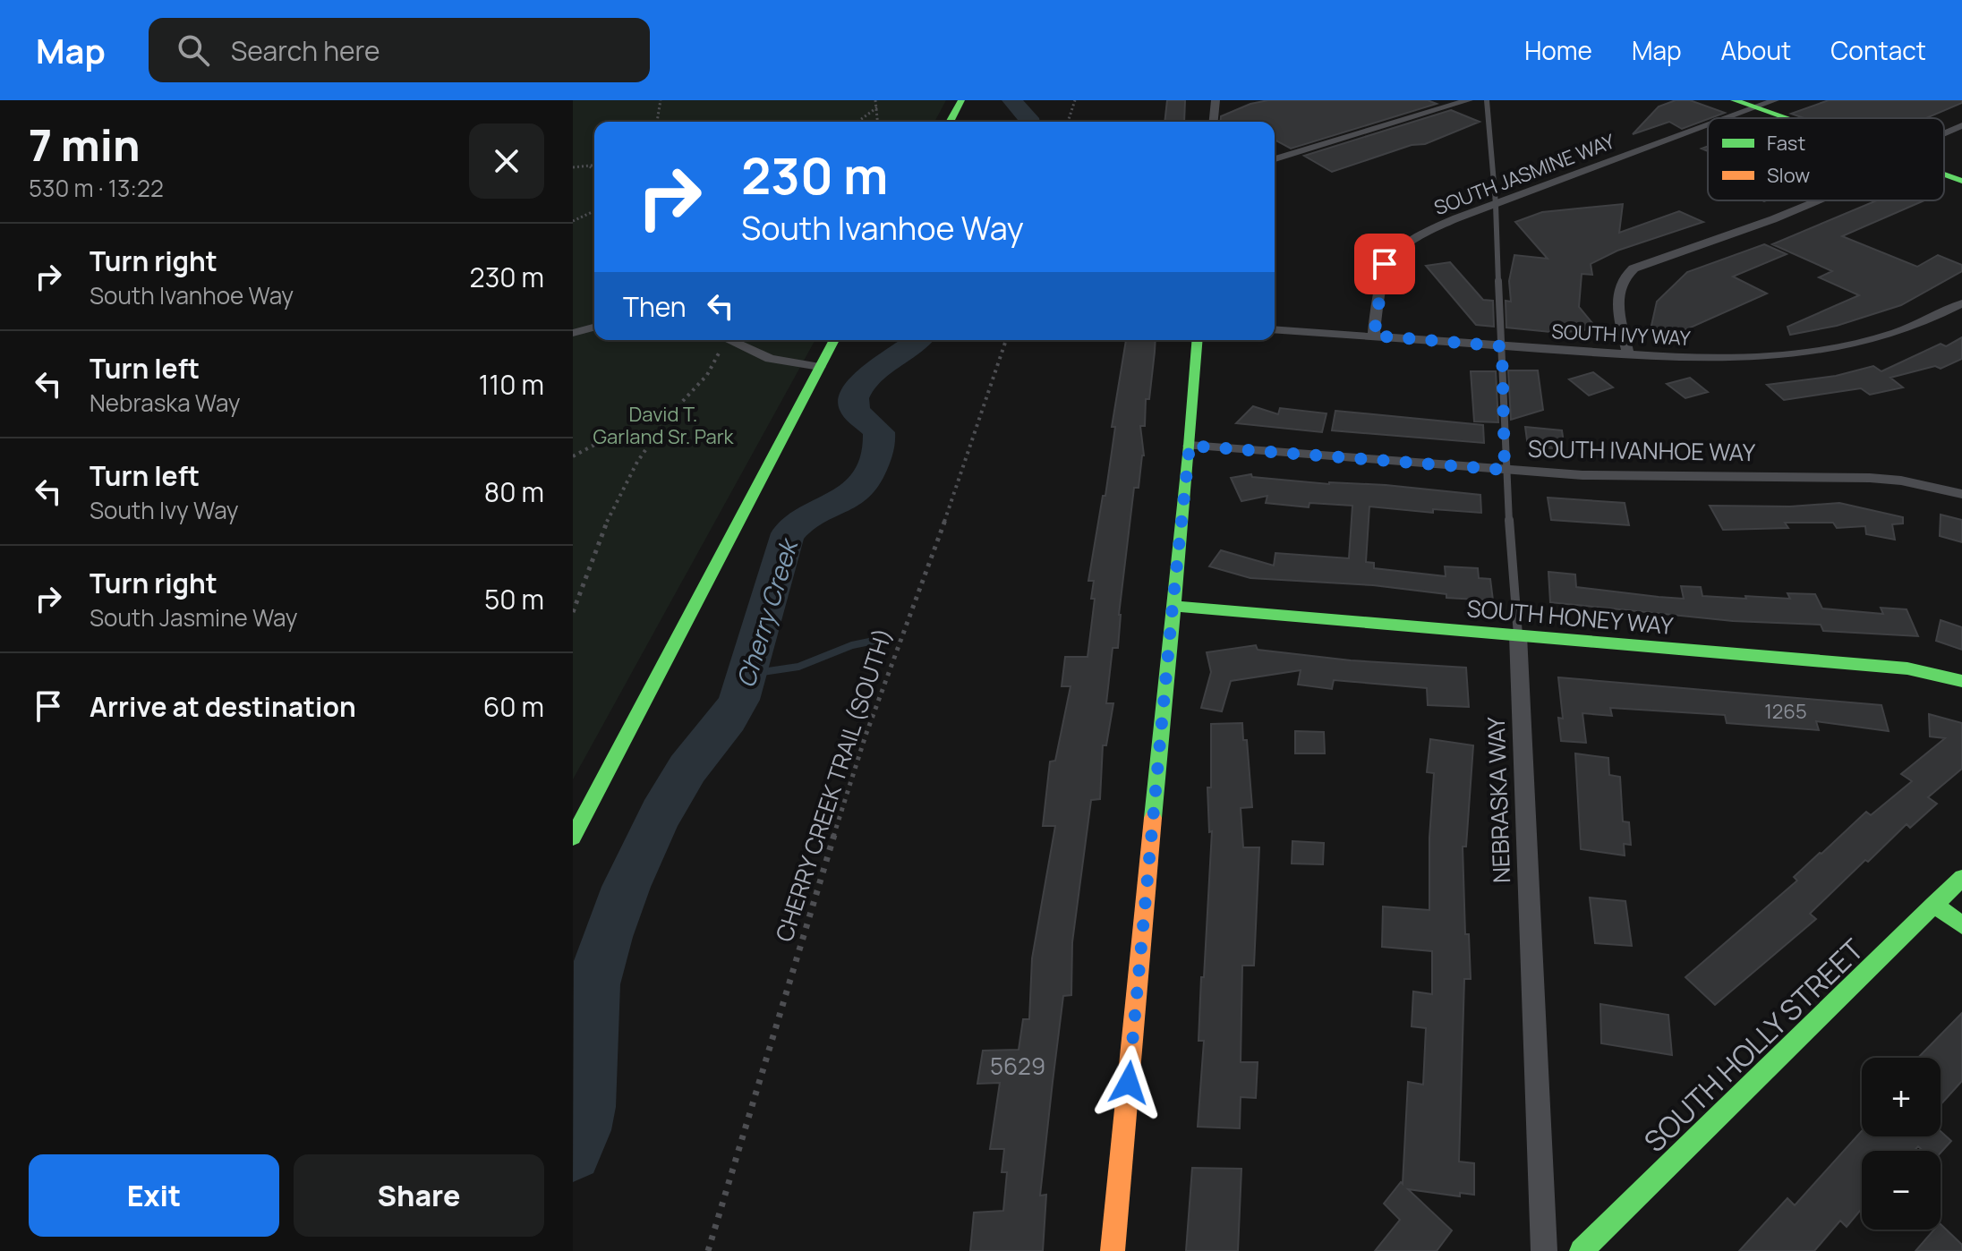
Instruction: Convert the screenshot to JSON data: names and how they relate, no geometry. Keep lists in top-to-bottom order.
{
  "streets": {
    "street": [
      "SOUTH JASMINE WAY",
      "SOUTH IVY WAY",
      "SOUTH IVANHOE WAY",
      "SOUTH HONEY WAY",
      "NEBRASKA WAY",
      "SOUTH HOLLY STREET"
    ],
    "path": ["CHERRY CREEK TRAIL (SOUTH)"]
  },
  "crossings": [
    ["SOUTH JASMINE WAY", "SOUTH IVY WAY"],
    ["SOUTH JASMINE WAY", "NEBRASKA WAY"],
    ["SOUTH IVY WAY", "NEBRASKA WAY"],
    ["SOUTH IVANHOE WAY", "NEBRASKA WAY"],
    ["SOUTH HONEY WAY", "NEBRASKA WAY"]
  ],
  "water": ["Cherry Creek"],
  "parks": ["David T. Garland Sr. Park"],
  "house_numbers": ["1265", "5629"],
  "legend": ["Fast", "Slow"],
  "page": {
    "header": "Map",
    "search": "Search here",
    "nav": [
      "Home",
      "Map",
      "About",
      "Contact"
    ],
    "heading": ["7 min", "530 m · 13:22"],
    "turn": ["230 m", "South Ivanhoe Way"],
    "list": [
      {
        "name": "Turn right",
        "note": "South Ivanhoe Way",
        "value": "230 m"
      },
      {
        "name": "Turn left",
        "note": "Nebraska Way",
        "value": "110 m"
      },
      {
        "name": "Turn left",
        "note": "South Ivy Way",
        "value": "80 m"
      },
      {
        "name": "Turn right",
        "note": "South Jasmine Way",
        "value": "50 m"
      },
      {
        "name": "Arrive at destination",
        "value": "60 m"
      }
    ],
    "then": "Then",
    "map_buttons": ["+", "−"],
    "buttons": ["Exit", "Share"]
  }
}
